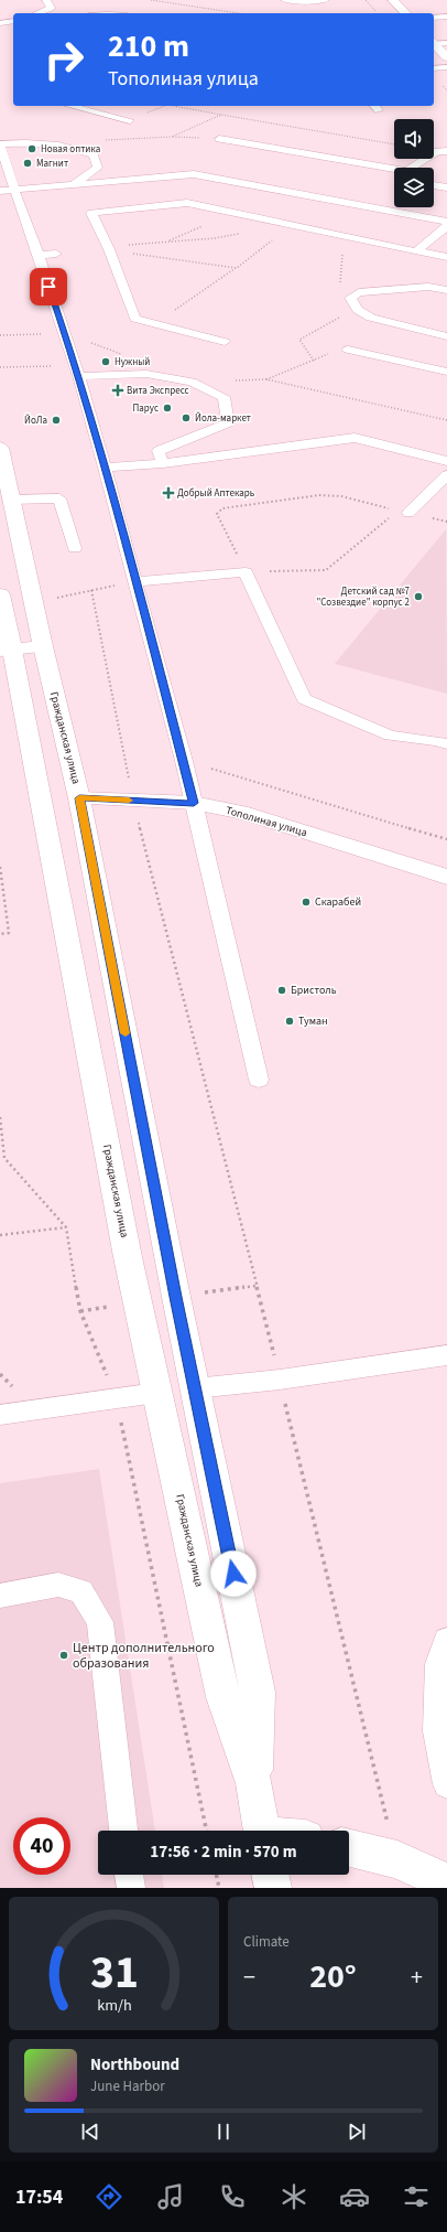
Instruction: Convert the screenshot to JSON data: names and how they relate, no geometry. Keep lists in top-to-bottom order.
{
  "streets": {
    "street": ["Гражданская улица", "Тополиная улица"]
  },
  "crossings": [
    ["Гражданская улица", "Тополиная улица"]
  ],
  "places": {
    "other": [
      "Новая оптика",
      "Магнит",
      "Нужный",
      "Парус",
      "Йола-маркет",
      "ЙоЛа",
      "Детский сад №7 \"Созвездие\" корпус 2",
      "Скарабей",
      "Бристоль",
      "Туман",
      "Центр дополнительного образования"
    ],
    "health": ["Вита Экспресс", "Добрый Аптекарь"]
  },
  "page": {
    "turn": ["210 m", "Тополиная улица"],
    "limit": "40",
    "trip": "17:56 · 2 min · 570 m",
    "tile": "Climate",
    "heat": ["−", "20°", "+"],
    "song": ["Northbound", "June Harbor"],
    "tabs": "17:54",
    "gauge": ["31", "km/h"]
  }
}
